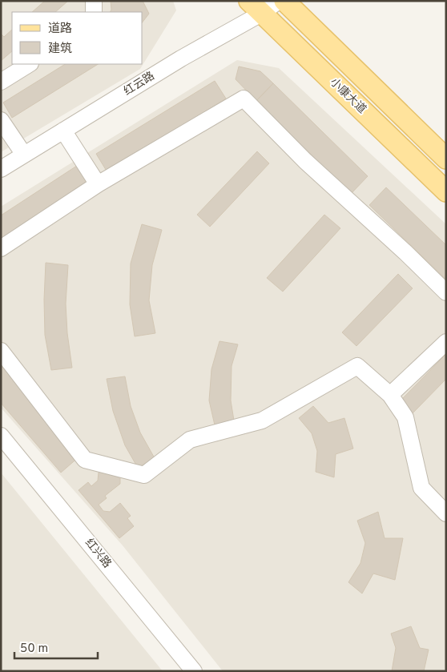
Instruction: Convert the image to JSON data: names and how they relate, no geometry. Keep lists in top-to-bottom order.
{
  "streets": {
    "main road": ["小康大道"],
    "street": ["红云路", "红兴路"]
  },
  "crossings": [
    ["红云路", "小康大道"]
  ],
  "legend": ["道路", "建筑"],
  "scale_bar": "50 m"
}
